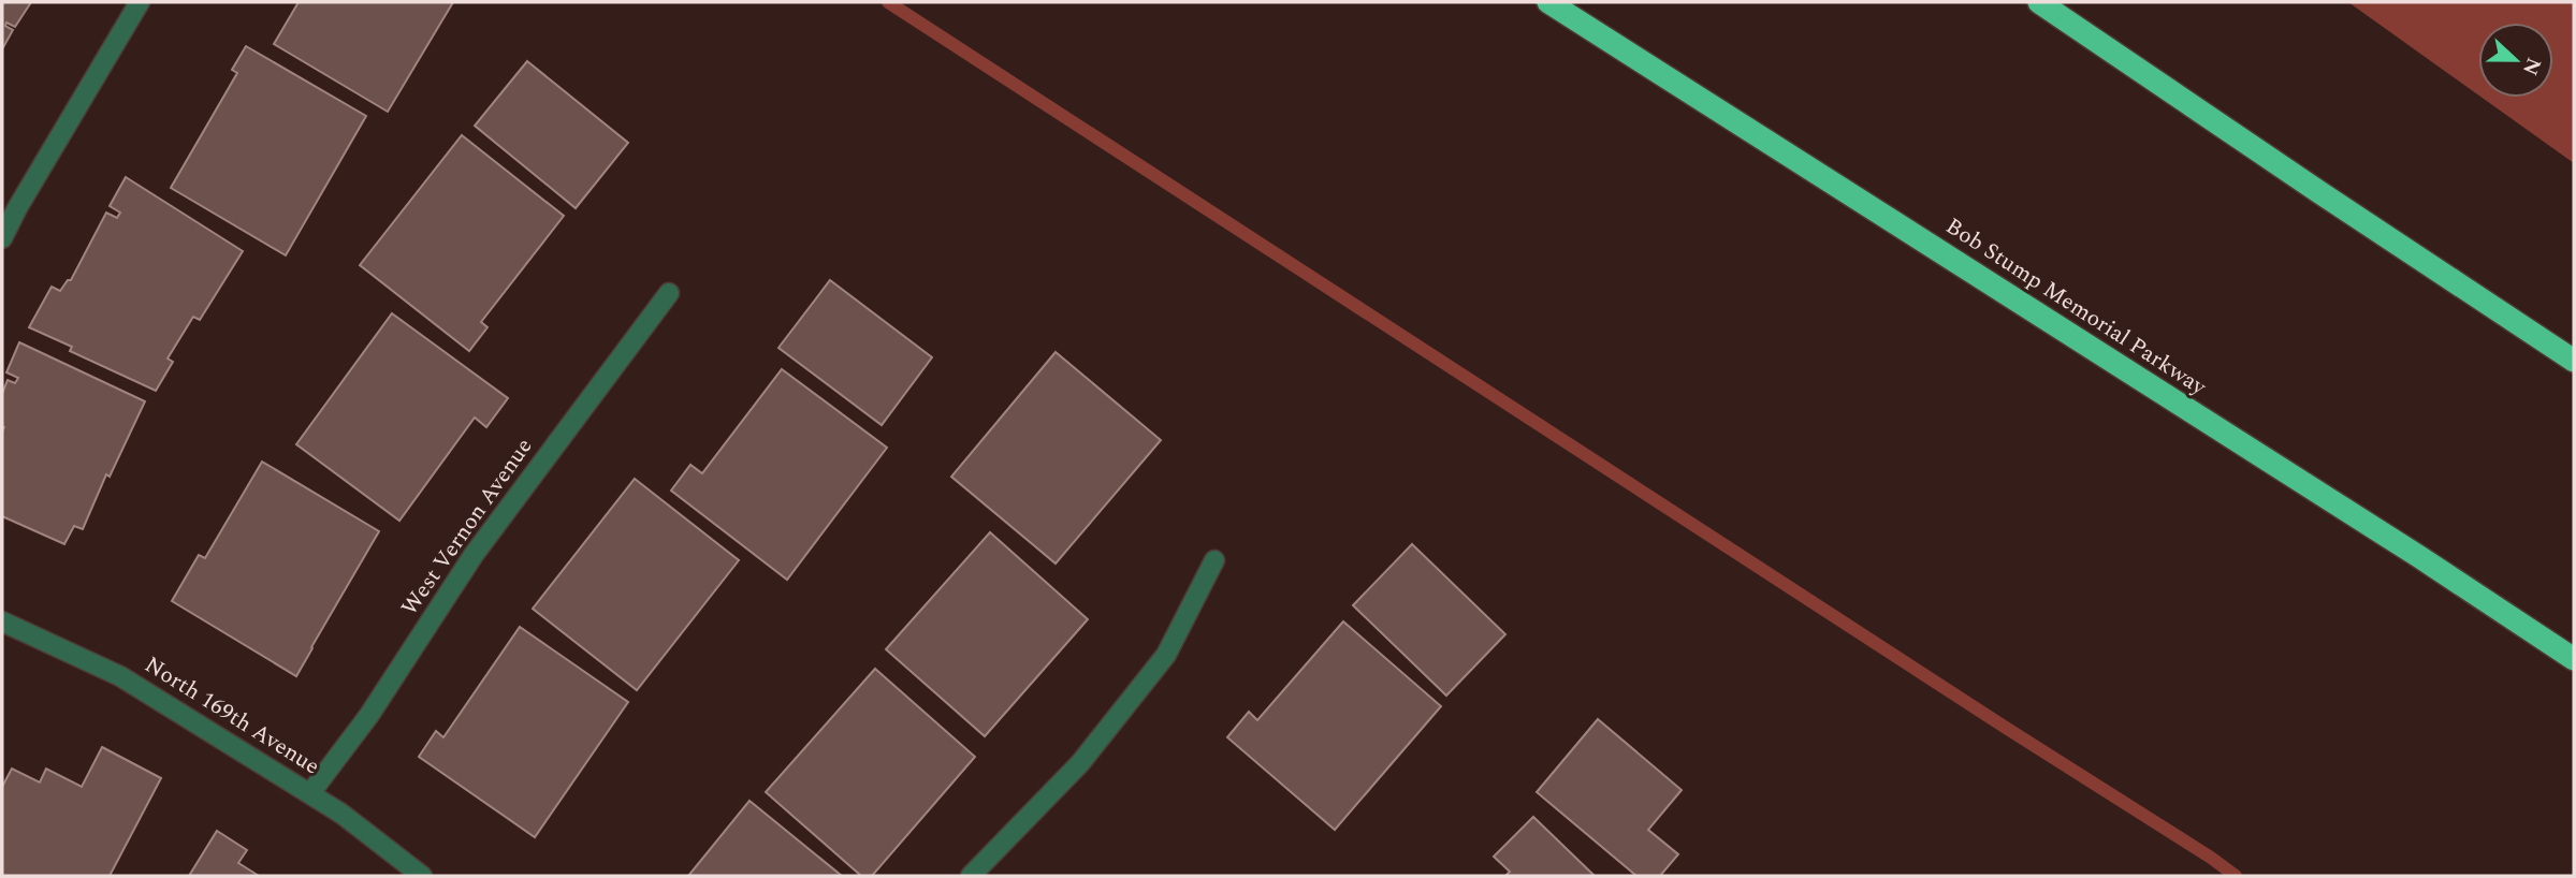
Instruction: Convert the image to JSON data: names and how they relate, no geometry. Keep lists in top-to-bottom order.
{
  "streets": {
    "highway": ["Bob Stump Memorial Parkway"],
    "street": ["West Vernon Avenue", "North 169th Avenue"]
  },
  "crossings": [
    ["West Vernon Avenue", "North 169th Avenue"]
  ],
  "north": "right"
}
